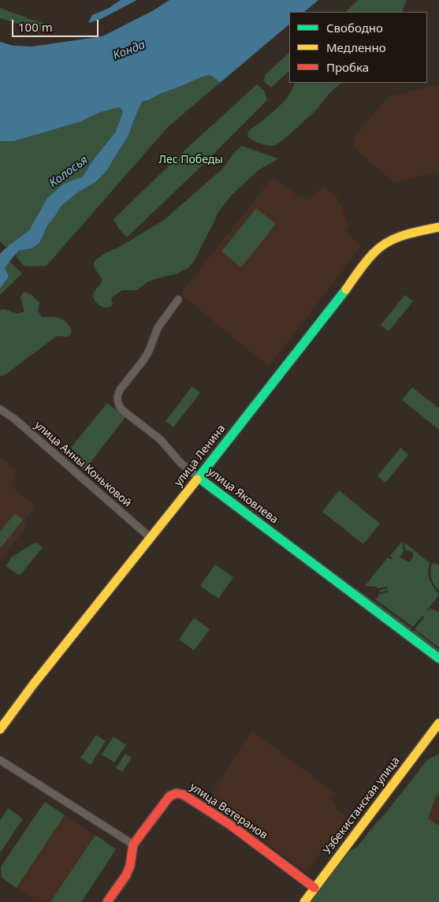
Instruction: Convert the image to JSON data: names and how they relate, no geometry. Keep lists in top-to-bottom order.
{
  "streets": {
    "main road": [
      "улица Ленина",
      "улица Яковлева",
      "Узбекистанская улица",
      "улица Ветеранов"
    ],
    "street": ["улица Анны Коньковой"]
  },
  "crossings": [
    ["улица Ленина", "улица Анны Коньковой"],
    ["улица Ленина", "улица Яковлева"],
    ["Узбекистанская улица", "улица Ветеранов"]
  ],
  "water": ["Конда", "Колосья"],
  "parks": ["Лес Победы"],
  "legend": ["Свободно", "Медленно", "Пробка"],
  "scale_bar": "100 m"
}
